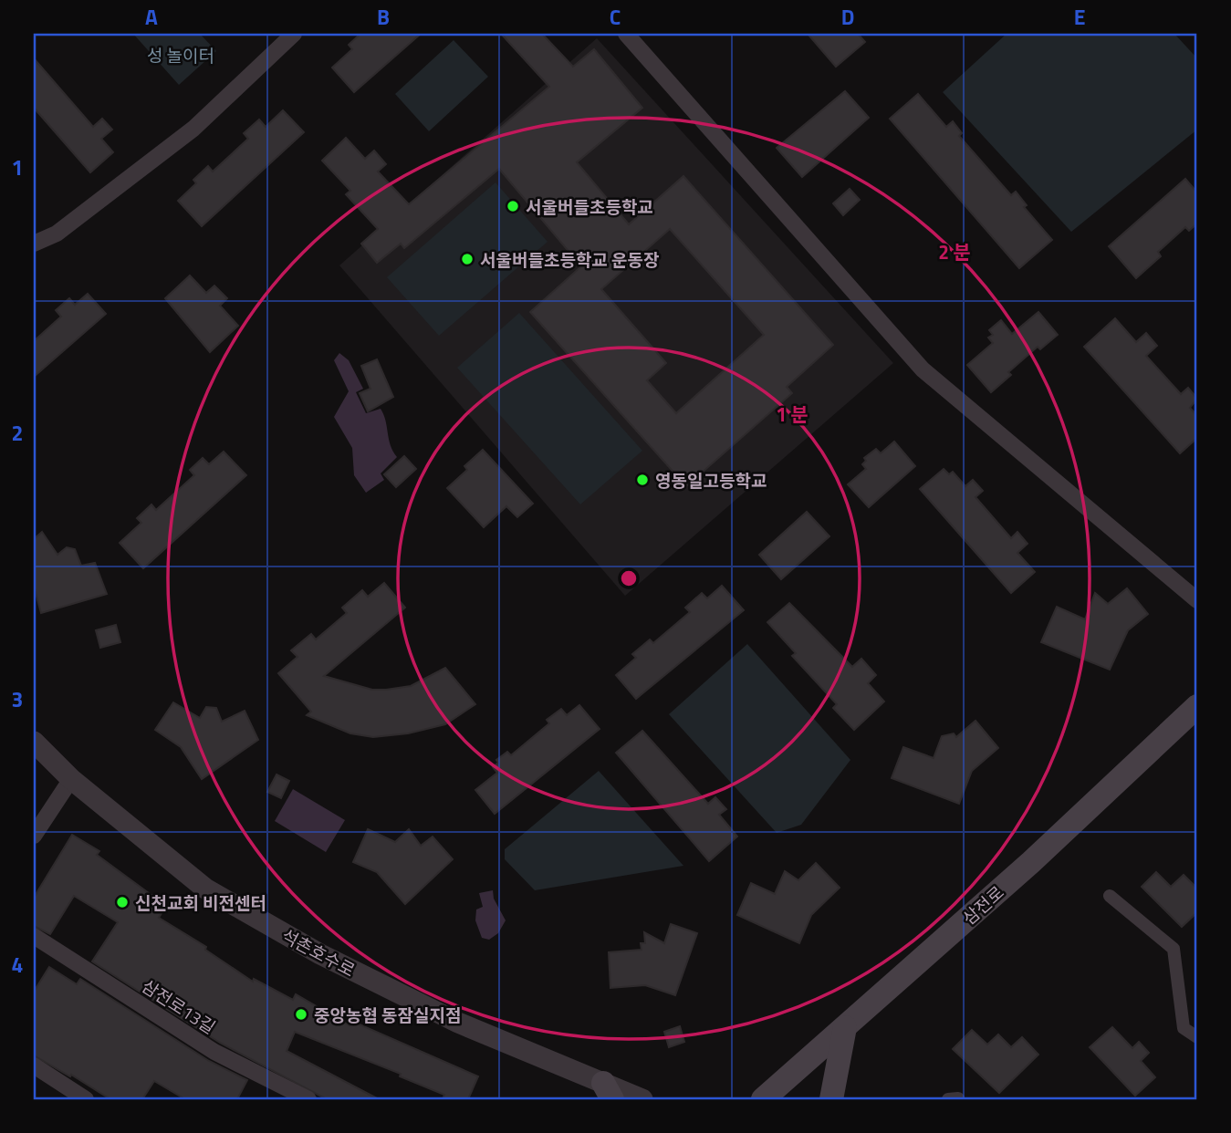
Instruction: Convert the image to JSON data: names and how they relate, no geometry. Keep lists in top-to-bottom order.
{
  "streets": {
    "main road": ["삼전로"],
    "street": ["석촌호수로", "삼전로13길"]
  },
  "parks": ["성 놀이터"],
  "places": [
    "서울버들초등학교",
    "서울버들초등학교 운동장",
    "영동일고등학교",
    "신천교회 비전센터",
    "중앙농협 동잠실지점"
  ],
  "grid": {
    "columns": [
      "A",
      "B",
      "C",
      "D",
      "E"
    ],
    "rows": [
      "1",
      "2",
      "3",
      "4"
    ]
  },
  "rings": ["2 분", "1 분"]
}
